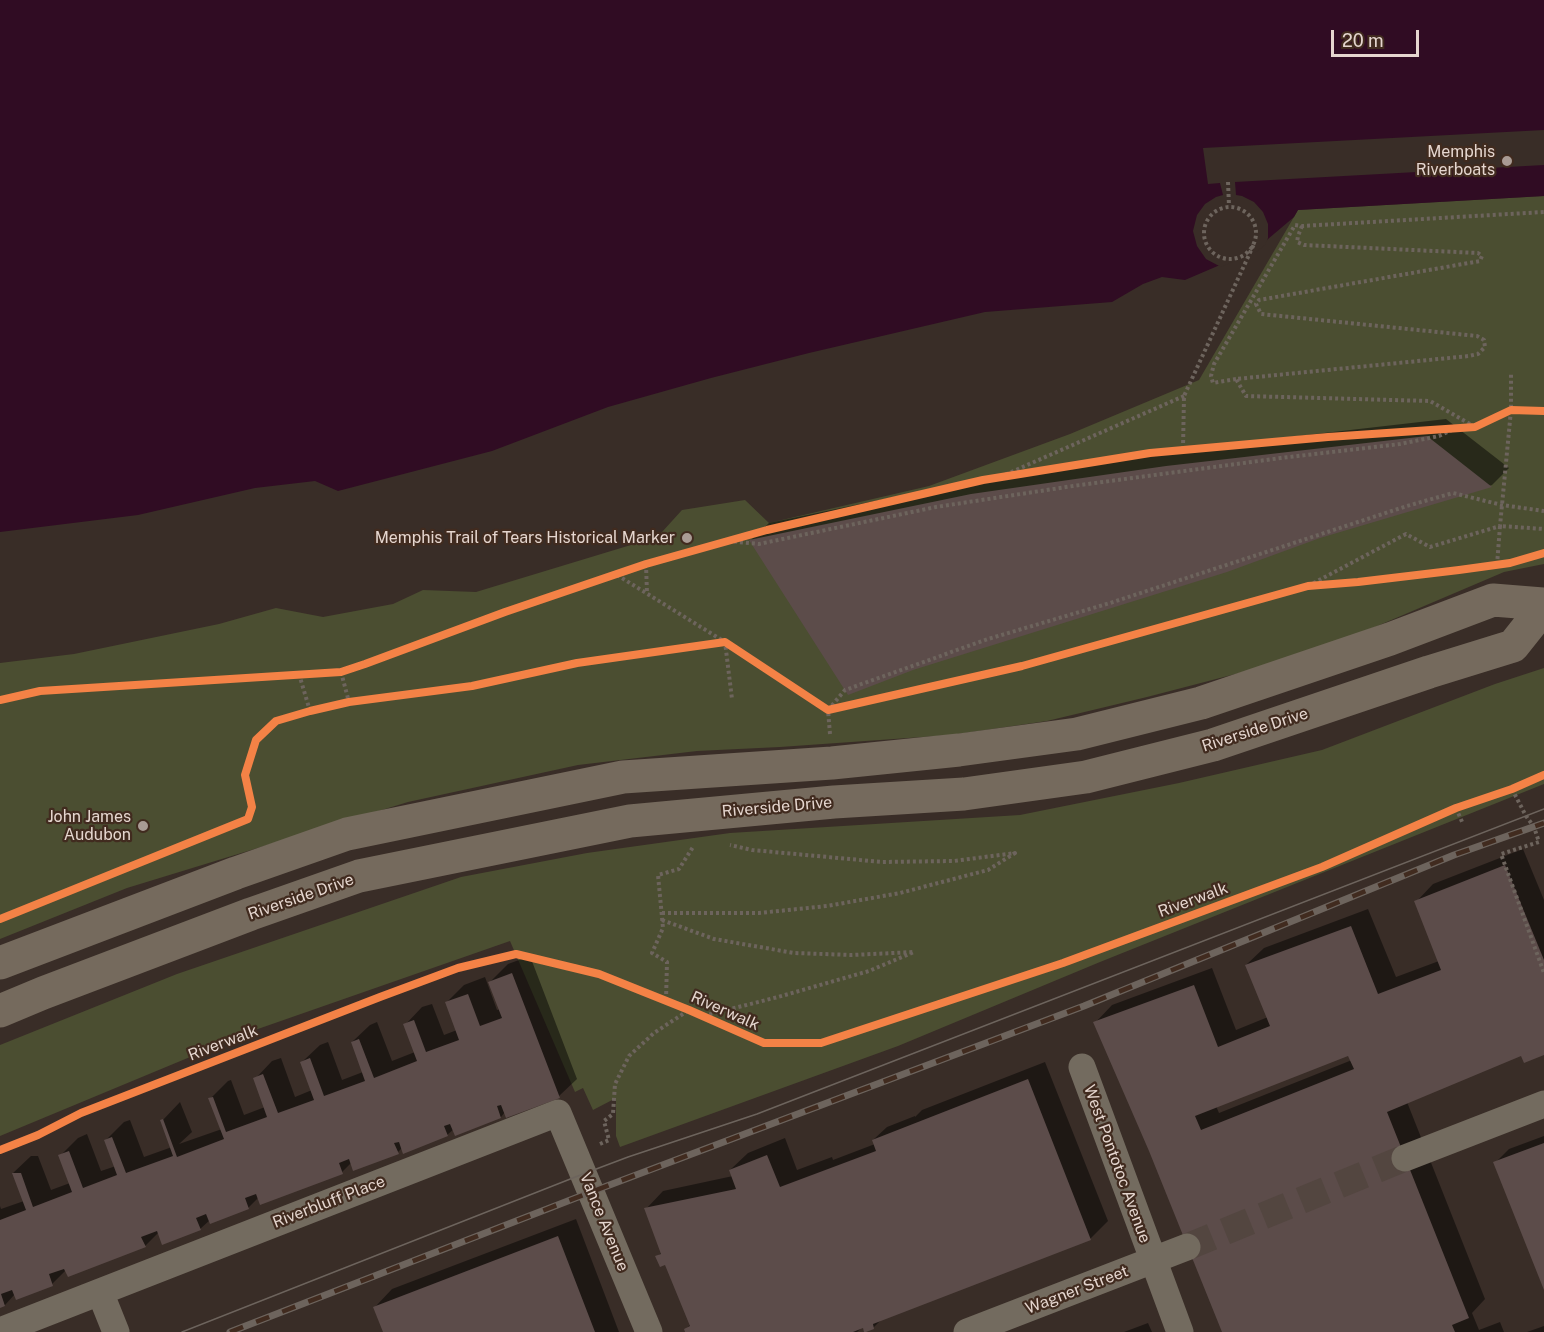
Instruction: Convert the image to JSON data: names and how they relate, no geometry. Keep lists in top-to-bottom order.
{
  "streets": {
    "main road": ["Riverside Drive"],
    "street": [
      "West Pontotoc Avenue",
      "Riverbluff Place",
      "Vance Avenue",
      "Wagner Street"
    ],
    "cycle path": ["Riverwalk"]
  },
  "crossings": [
    ["West Pontotoc Avenue", "Wagner Street"],
    ["Riverbluff Place", "Vance Avenue"]
  ],
  "places": ["Memphis Riverboats", "Memphis Trail of Tears Historical Marker", "John James Audubon"],
  "scale_bar": "20 m"
}
